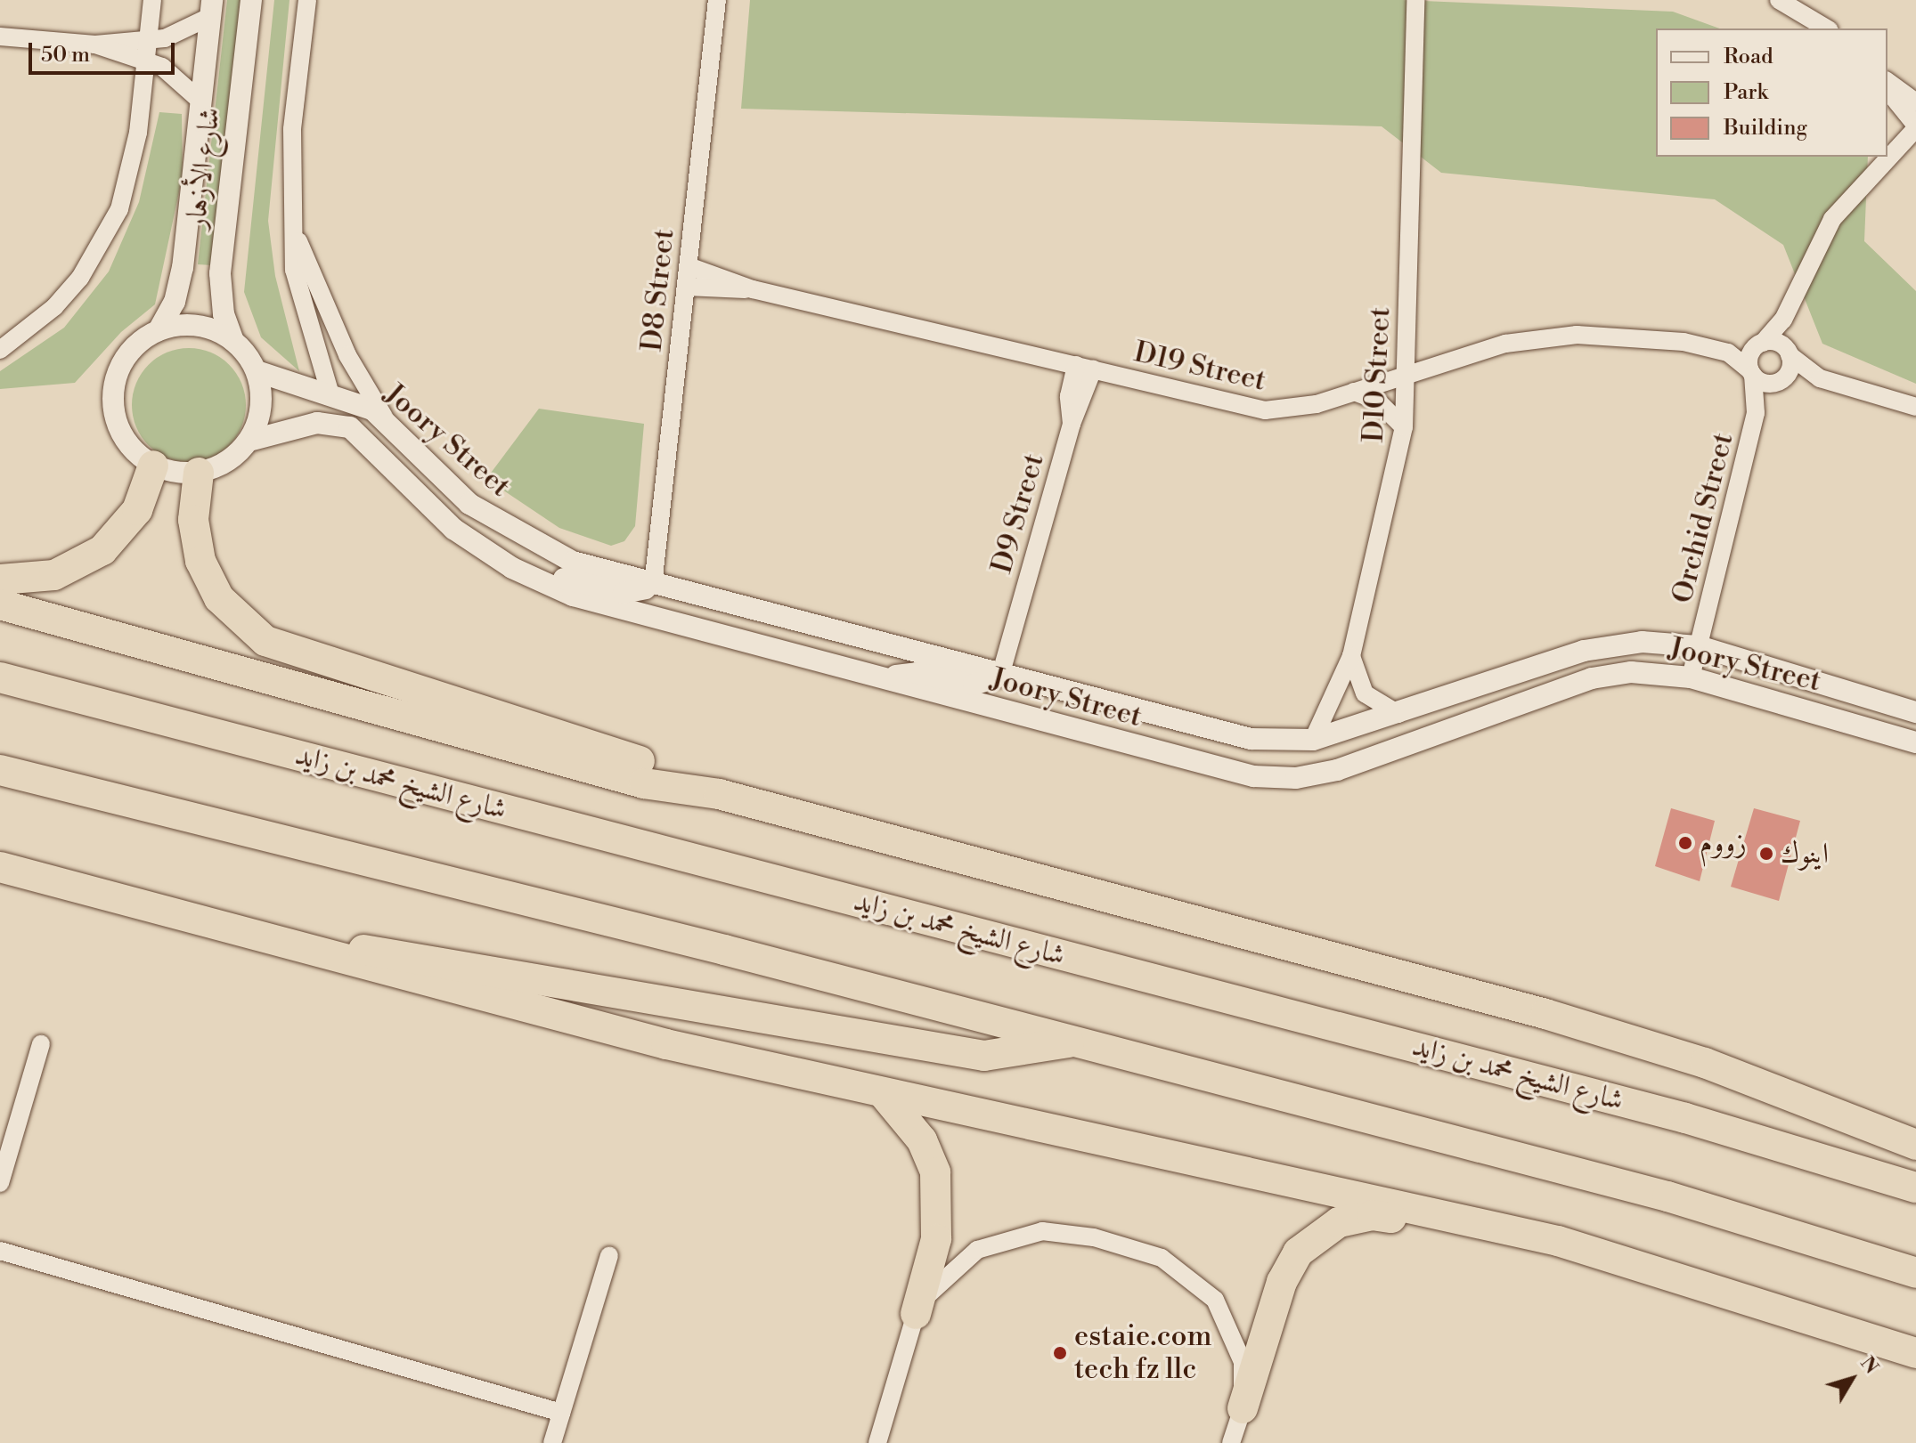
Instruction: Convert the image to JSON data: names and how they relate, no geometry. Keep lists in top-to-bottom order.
{
  "streets": {
    "highway": ["شارع الشيخ محمد بن زايد"],
    "street": [
      "شارع الأزهار",
      "D8 Street",
      "D19 Street",
      "D10 Street",
      "Joory Street",
      "D9 Street",
      "Orchid Street"
    ]
  },
  "crossings": [
    ["شارع الأزهار", "Joory Street"],
    ["D8 Street", "D19 Street"],
    ["D8 Street", "Joory Street"],
    ["D19 Street", "D10 Street"],
    ["D19 Street", "D9 Street"],
    ["D19 Street", "Orchid Street"],
    ["D10 Street", "Joory Street"],
    ["Joory Street", "D9 Street"],
    ["Joory Street", "Orchid Street"]
  ],
  "places": ["زووم", "اينوك", "estaie.com tech fz llc"],
  "legend": ["Road", "Park", "Building"],
  "scale_bar": "50 m",
  "north": "top right"
}
